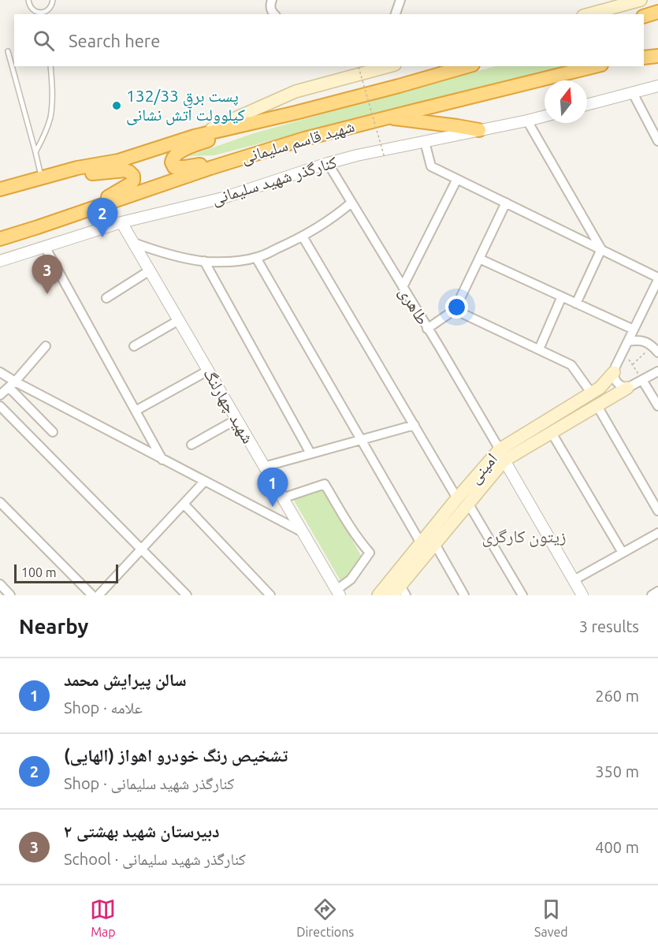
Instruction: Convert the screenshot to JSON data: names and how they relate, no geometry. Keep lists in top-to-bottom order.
{
  "streets": {
    "highway": ["شهید قاسم سلیمانی"],
    "main road": ["امینی"],
    "street": ["کنارگذر شهید سلیمانی", "طاهری", "شهید چهارلنگ"]
  },
  "crossings": [
    ["کنارگذر شهید سلیمانی", "طاهری"],
    ["کنارگذر شهید سلیمانی", "شهید چهارلنگ"],
    ["طاهری", "امینی"]
  ],
  "districts": ["زیتون کارگری"],
  "places": ["پست برق 132/33 کیلوولت آتش نشانی"],
  "scale_bar": "100 m",
  "north": "top",
  "page": {
    "search": "Search here",
    "pins": ["2", "3", "1"],
    "scale": "100 m",
    "heading": ["Nearby", "3 results"],
    "list": [
      {
        "mark": "1",
        "name": "سالن پیرایش محمد",
        "note": "Shop · علامه",
        "value": "260 m"
      },
      {
        "mark": "2",
        "name": "تشخیص رنگ خودرو اهواز (الهایی)",
        "note": "Shop · کنارگذر شهید سلیمانی",
        "value": "350 m"
      },
      {
        "mark": "3",
        "name": "دبیرستان شهید بهشتی ۲",
        "note": "School · کنارگذر شهید سلیمانی",
        "value": "400 m"
      }
    ],
    "nav": ["Map", "Directions", "Saved"]
  }
}
